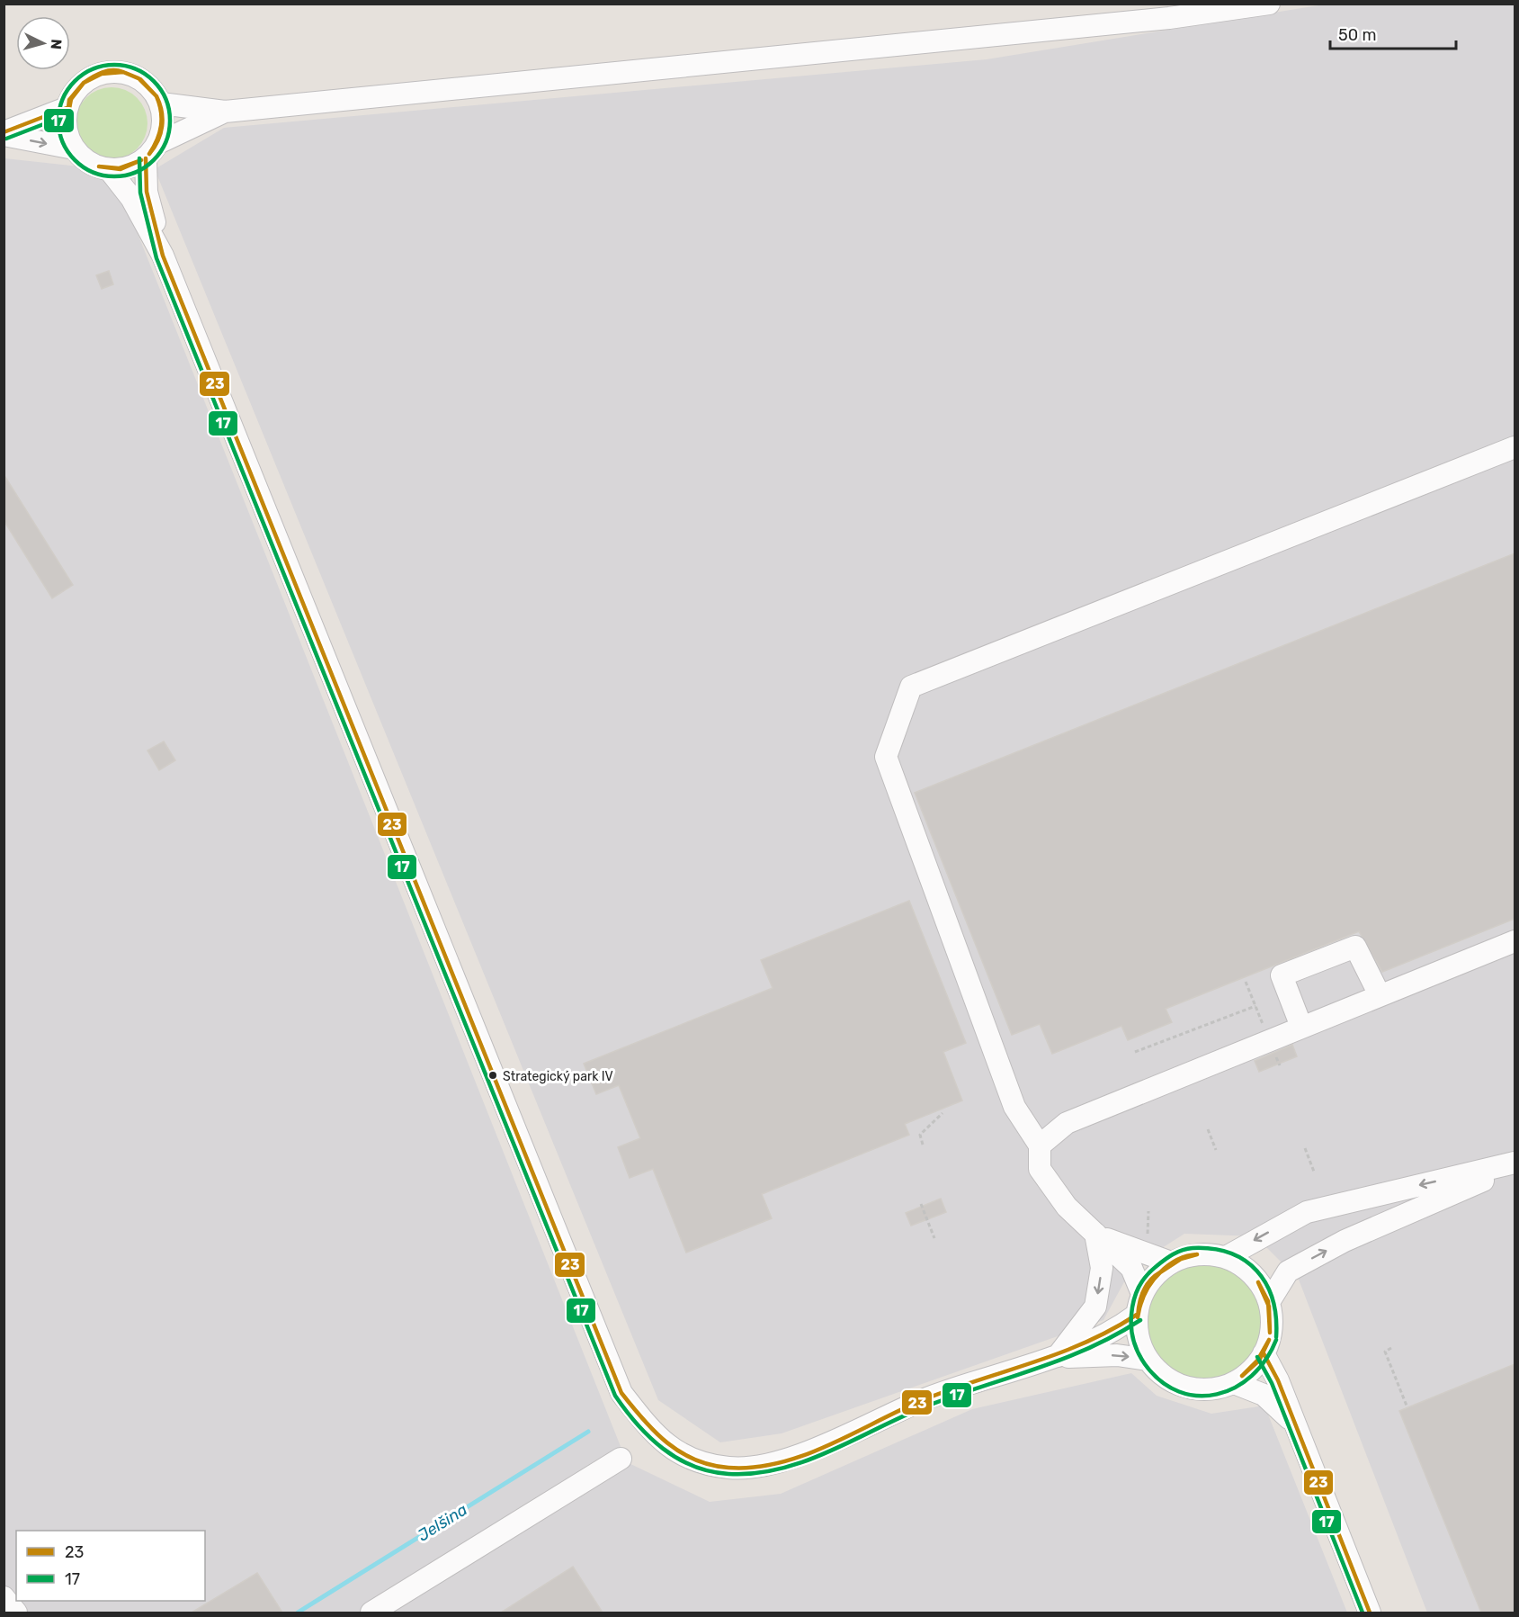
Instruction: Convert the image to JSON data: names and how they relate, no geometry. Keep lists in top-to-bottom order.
{
  "water": ["Jelšina"],
  "places": ["Strategický park IV"],
  "lines": ["transit line 17", "transit line 23"],
  "legend": ["23", "17"],
  "scale_bar": "50 m",
  "north": "right"
}
